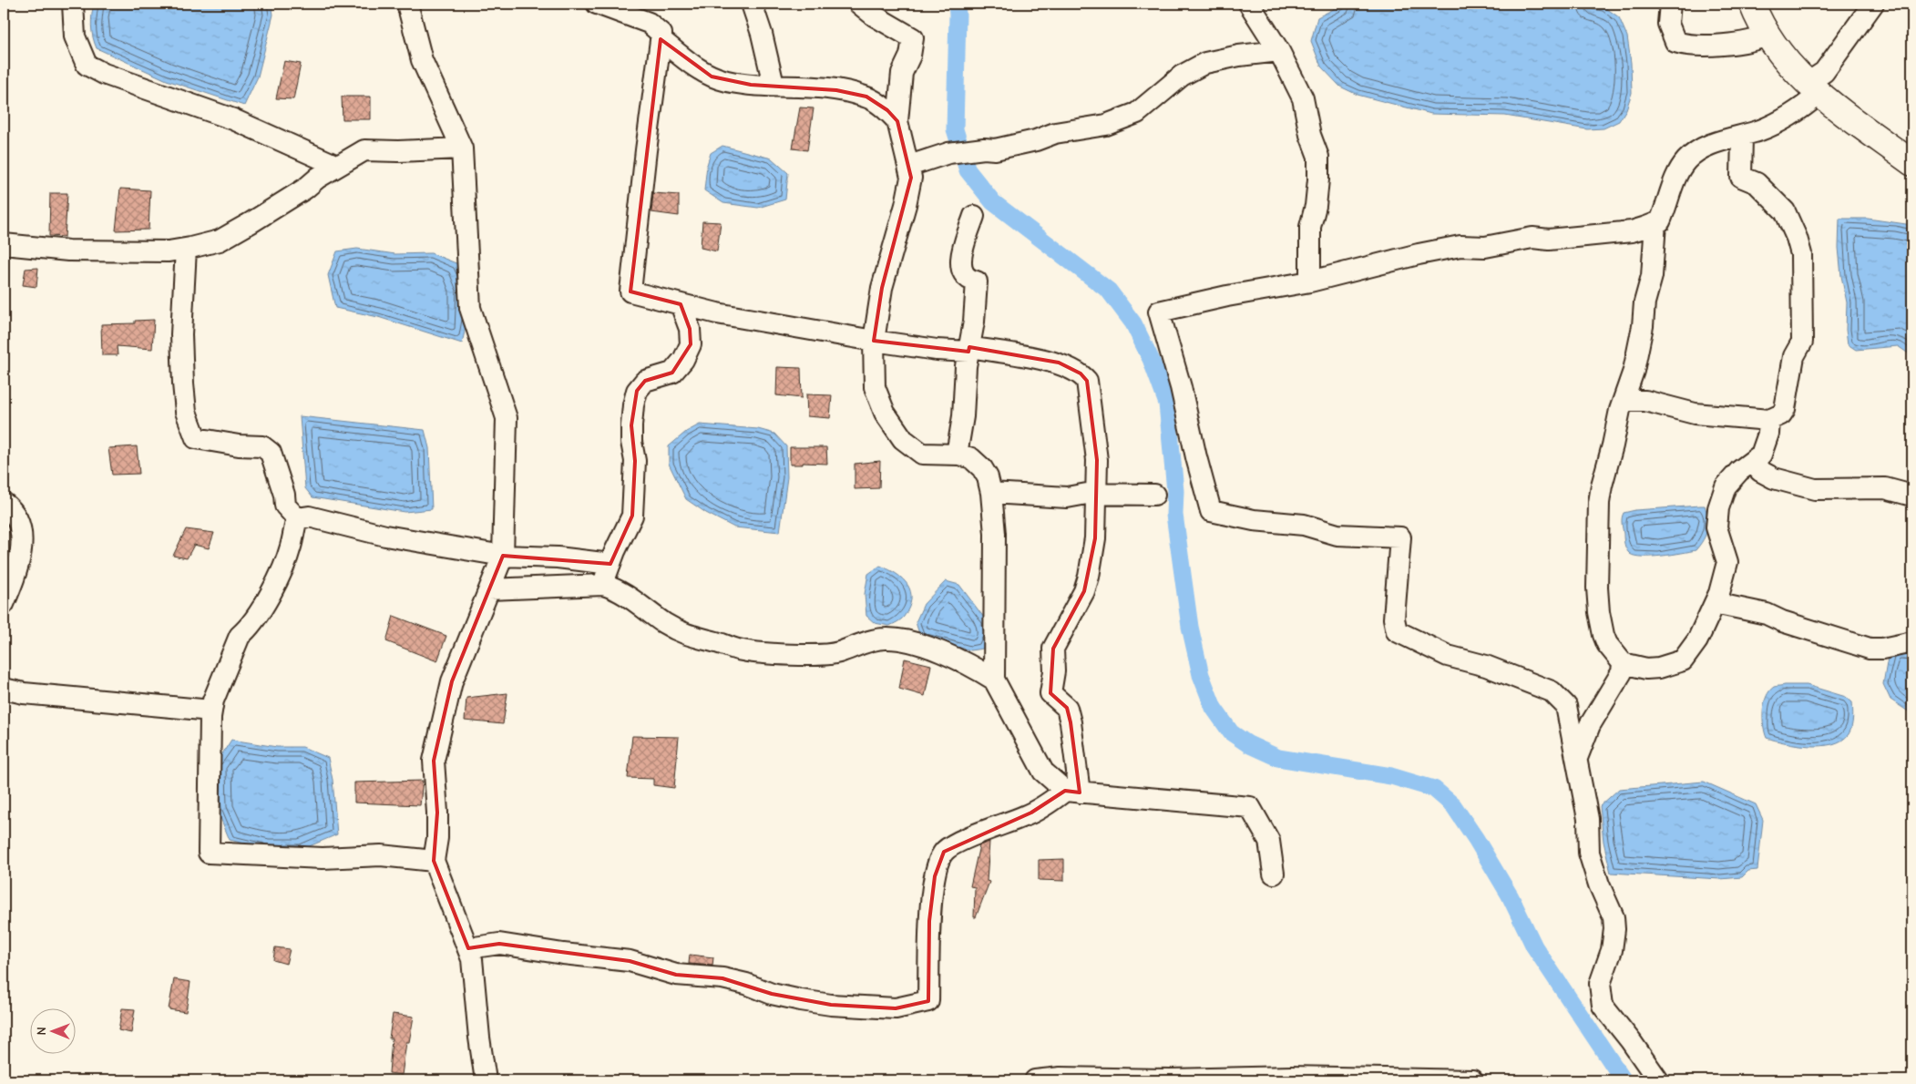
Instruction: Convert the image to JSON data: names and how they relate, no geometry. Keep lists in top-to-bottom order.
{
  "north": "left"
}
